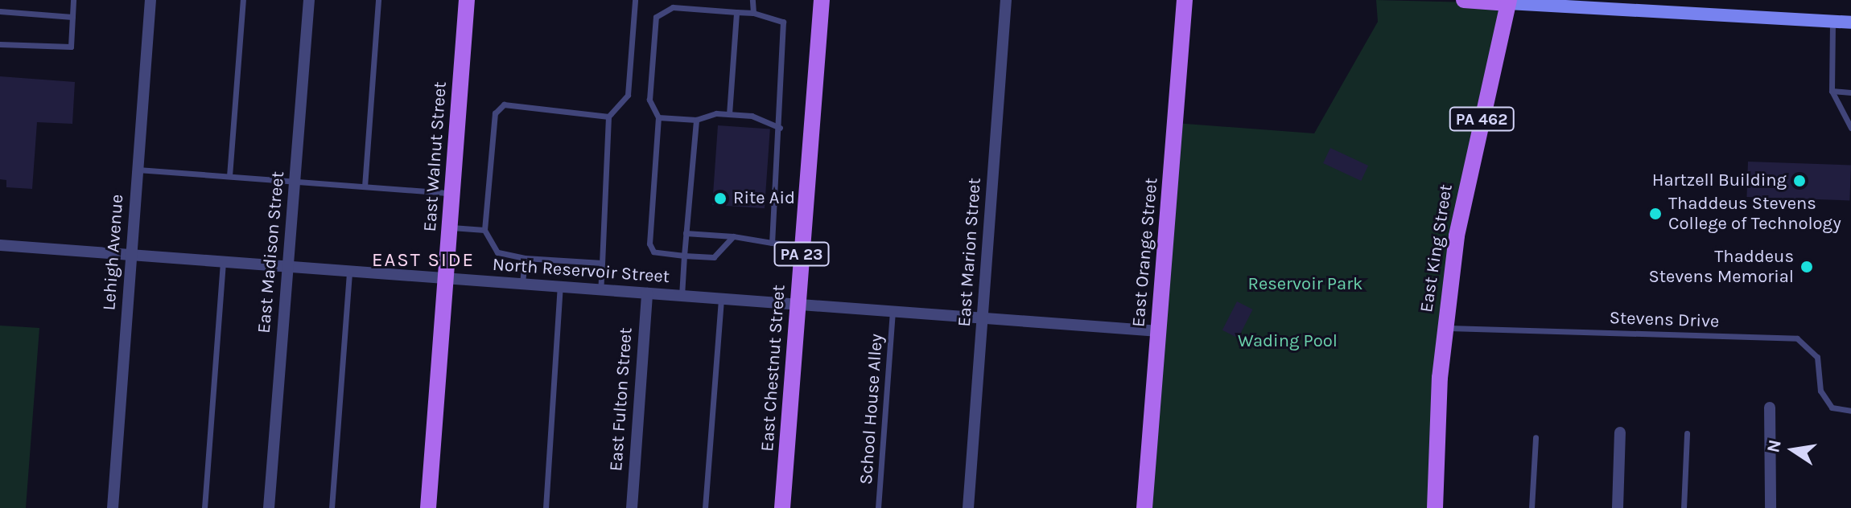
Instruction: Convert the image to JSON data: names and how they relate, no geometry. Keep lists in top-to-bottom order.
{
  "streets": {
    "main road": [
      "PA 462",
      "East Walnut Street",
      "East King Street",
      "East Orange Street",
      "PA 23",
      "East Chestnut Street"
    ],
    "street": [
      "Lehigh Avenue",
      "East Madison Street",
      "East Marion Street",
      "North Reservoir Street",
      "East Fulton Street"
    ],
    "lane": ["Stevens Drive", "School House Alley"]
  },
  "crossings": [
    ["East Walnut Street", "North Reservoir Street"],
    ["East King Street", "Stevens Drive"],
    ["Lehigh Avenue", "North Reservoir Street"],
    ["East Madison Street", "North Reservoir Street"],
    ["East Marion Street", "North Reservoir Street"],
    ["East Orange Street", "North Reservoir Street"],
    ["North Reservoir Street", "East Chestnut Street"],
    ["North Reservoir Street", "East Fulton Street"],
    ["North Reservoir Street", "School House Alley"]
  ],
  "districts": ["EAST SIDE"],
  "parks": ["Reservoir Park", "Wading Pool"],
  "places": [
    "Hartzell Building",
    "Rite Aid",
    "Thaddeus Stevens College of Technology",
    "Thaddeus Stevens Memorial"
  ],
  "north": "left"
}
